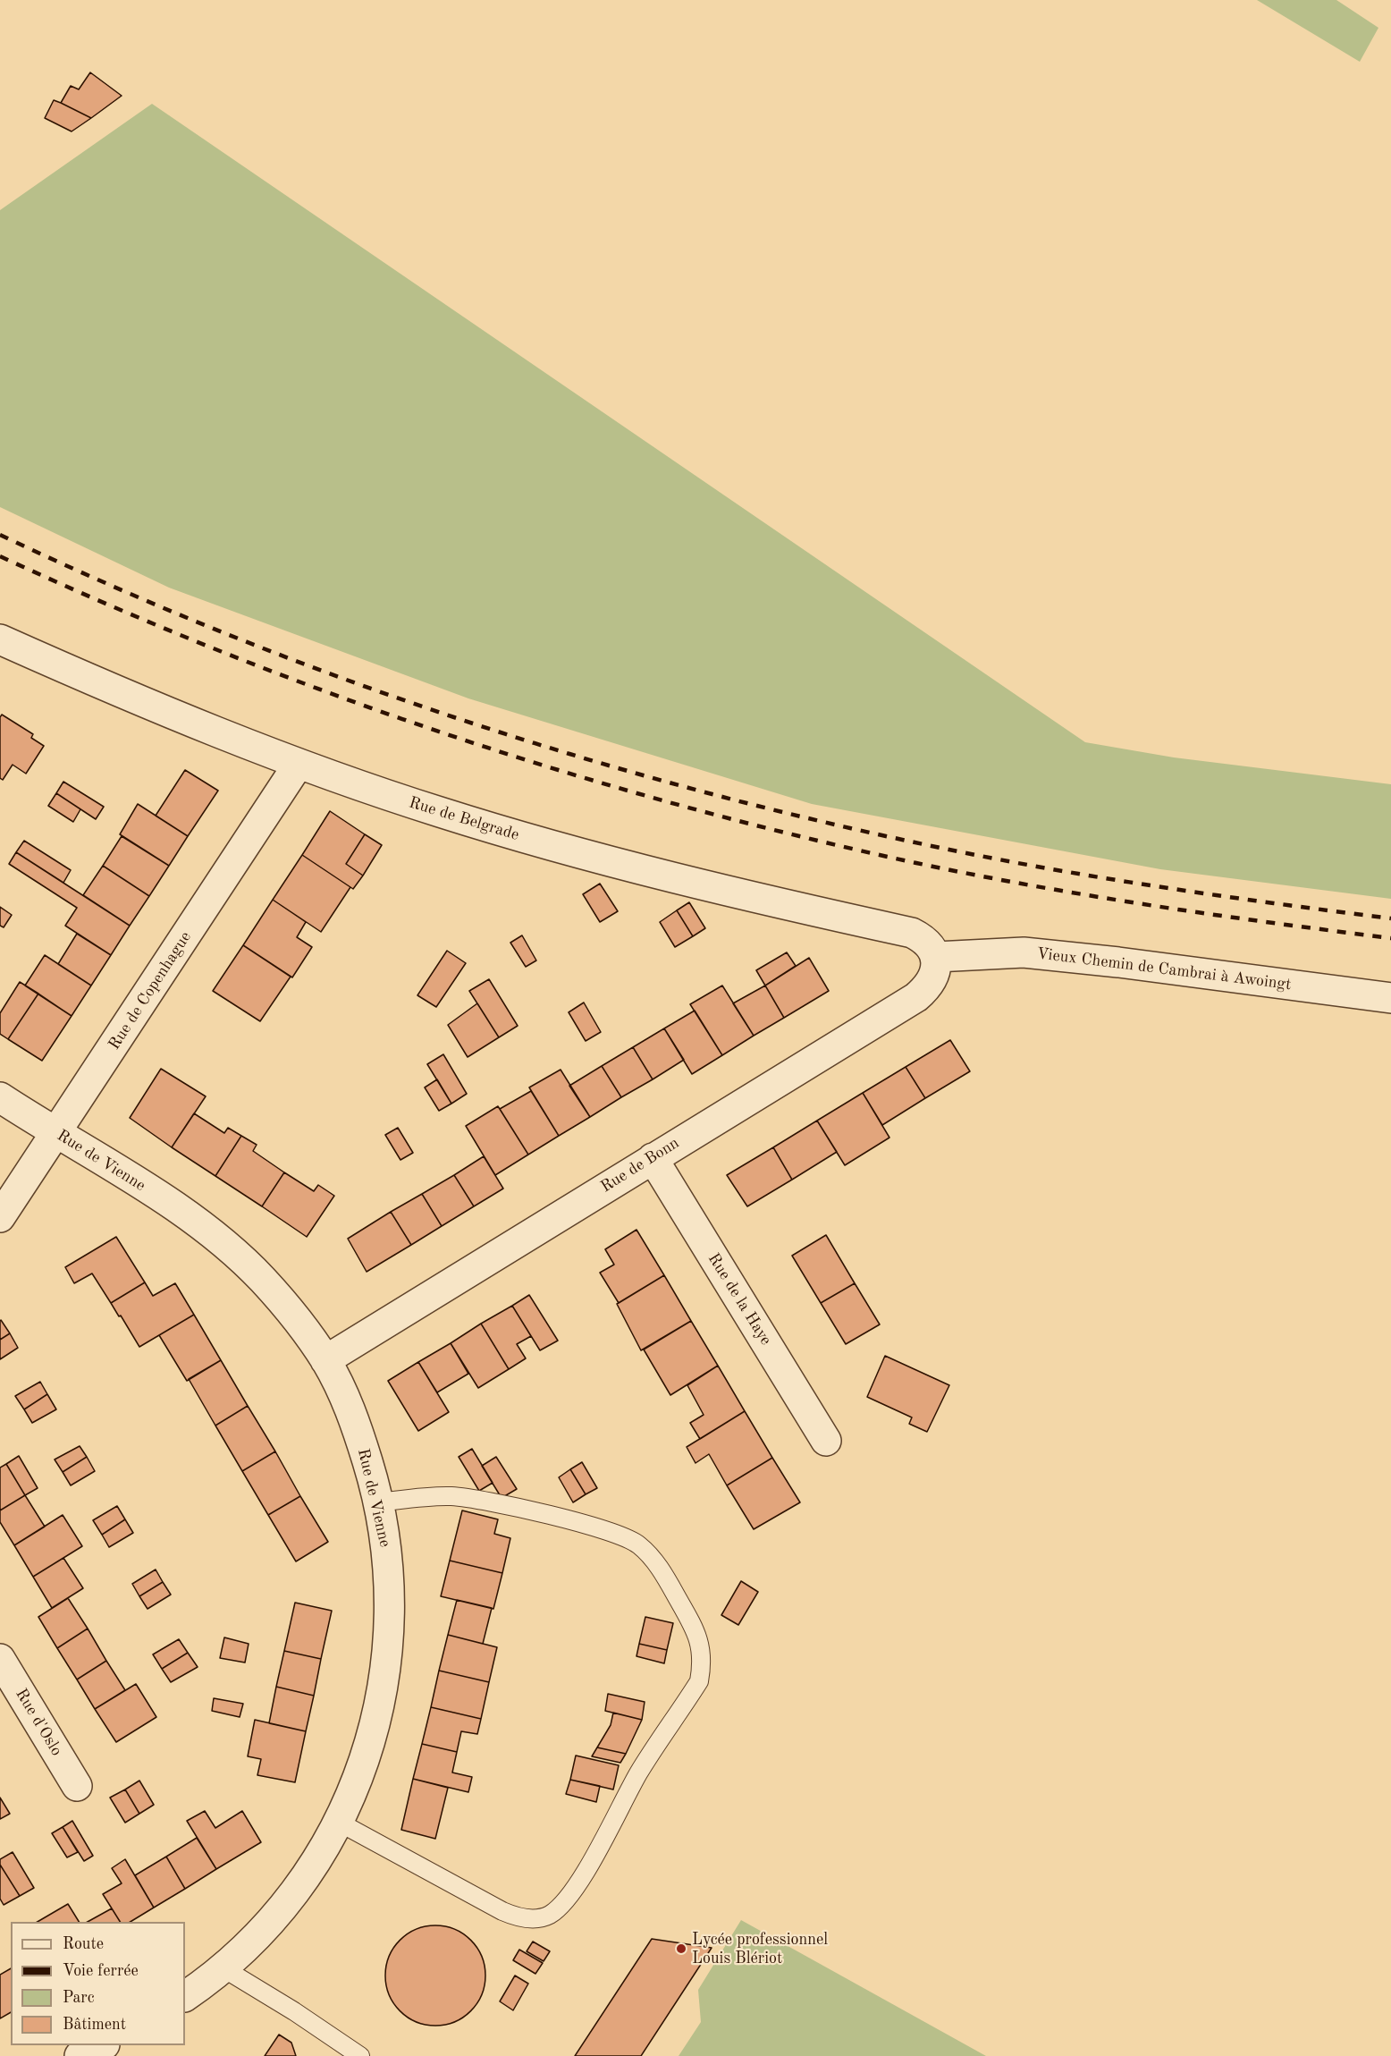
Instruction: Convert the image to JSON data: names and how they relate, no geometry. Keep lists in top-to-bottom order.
{
  "streets": {
    "street": [
      "Rue de Belgrade",
      "Vieux Chemin de Cambrai à Awoingt",
      "Rue de Copenhague",
      "Rue de Vienne",
      "Rue de Bonn",
      "Rue de la Haye",
      "Rue d'Oslo"
    ]
  },
  "crossings": [
    ["Rue de Belgrade", "Vieux Chemin de Cambrai à Awoingt"],
    ["Rue de Belgrade", "Rue de Copenhague"],
    ["Rue de Belgrade", "Rue de Bonn"],
    ["Vieux Chemin de Cambrai à Awoingt", "Rue de Bonn"],
    ["Rue de Copenhague", "Rue de Vienne"],
    ["Rue de Vienne", "Rue de Bonn"],
    ["Rue de Bonn", "Rue de la Haye"]
  ],
  "places": ["Lycée professionnel Louis Blériot"],
  "legend": [
    "Route",
    "Voie ferrée",
    "Parc",
    "Bâtiment"
  ]
}
